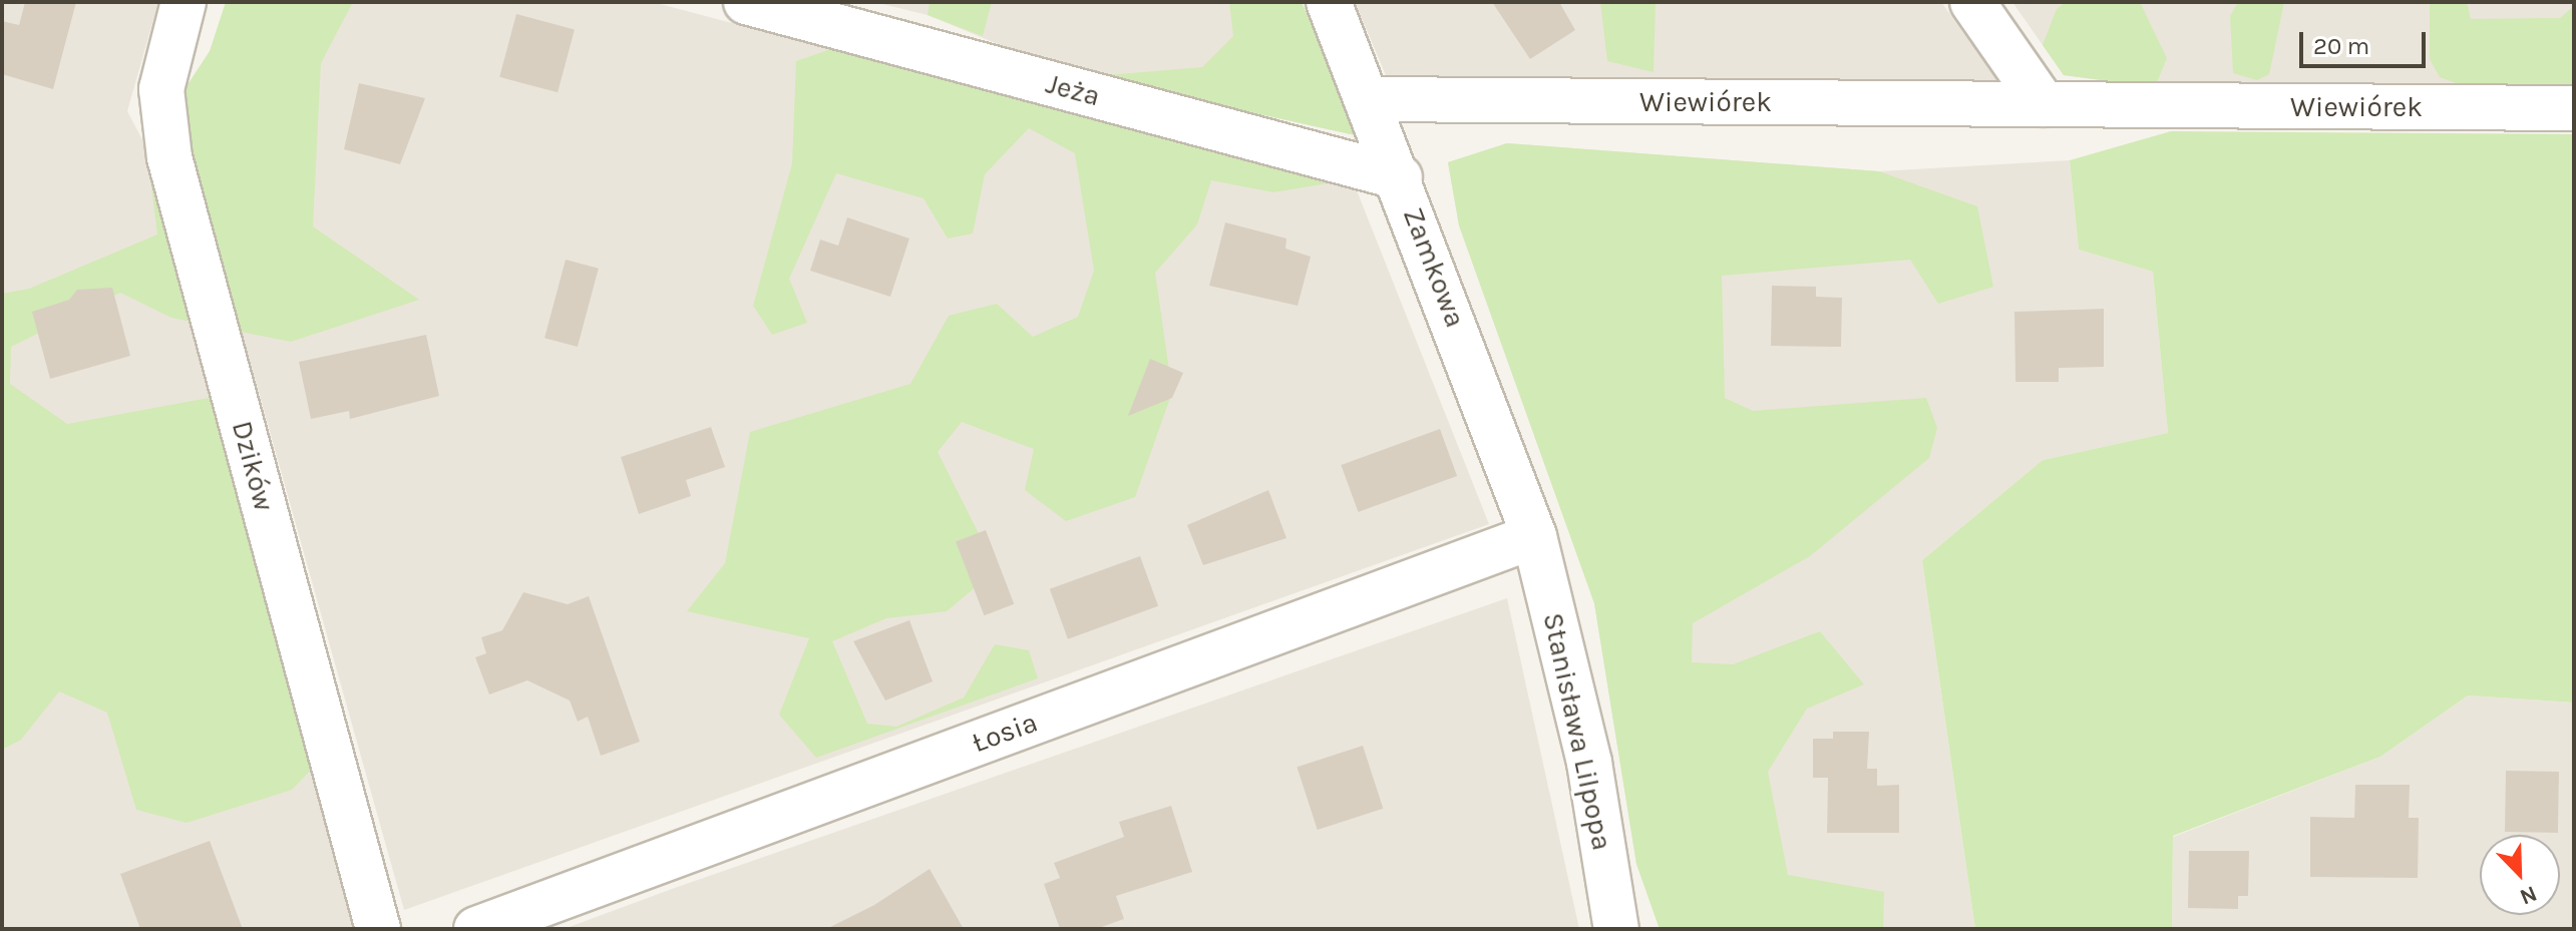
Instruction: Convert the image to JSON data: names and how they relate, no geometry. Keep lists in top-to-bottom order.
{
  "streets": {
    "street": [
      "Jeża",
      "Wiewiórek",
      "Zamkowa",
      "Dzików",
      "Stanisława Lilpopa",
      "Łosia"
    ]
  },
  "crossings": [
    ["Jeża", "Zamkowa"],
    ["Wiewiórek", "Zamkowa"],
    ["Zamkowa", "Stanisława Lilpopa"],
    ["Zamkowa", "Łosia"],
    ["Stanisława Lilpopa", "Łosia"]
  ],
  "scale_bar": "20 m",
  "north": "bottom right"
}
